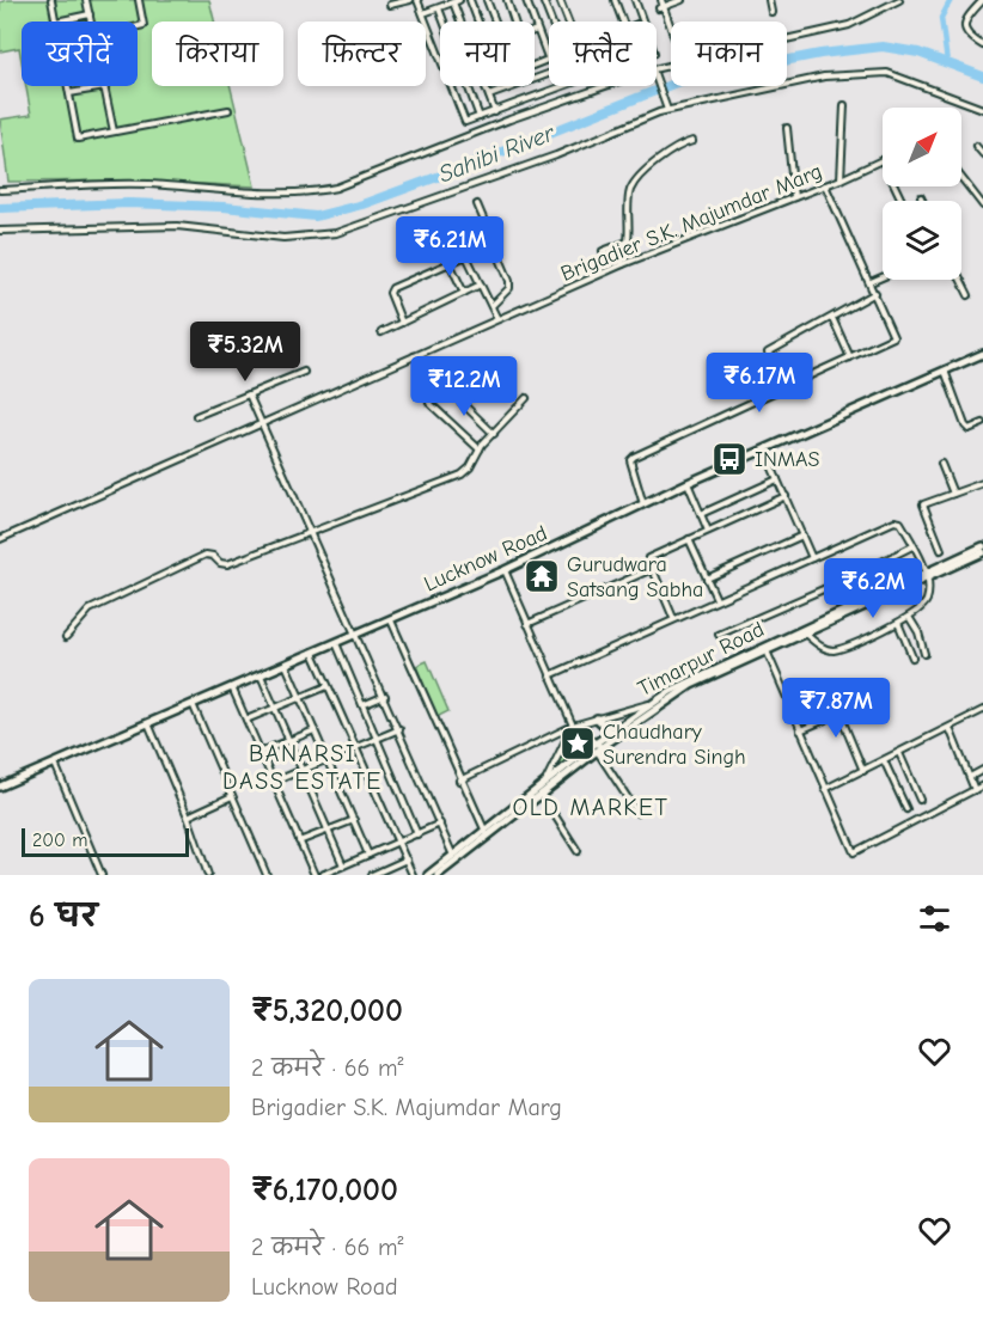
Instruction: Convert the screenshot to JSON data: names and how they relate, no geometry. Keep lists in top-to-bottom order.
{
  "streets": {
    "street": ["Brigadier S.K. Majumdar Marg", "Lucknow Road", "Timarpur Road"]
  },
  "districts": ["BANARSI DASS ESTATE", "OLD MARKET"],
  "water": ["Sahibi River"],
  "places": {
    "bus stop": ["INMAS"],
    "temple": ["Gurudwara Satsang Sabha"],
    "place": ["Chaudhary Surendra Singh"]
  },
  "scale_bar": "200 m",
  "north": "top right",
  "page": {
    "chip": [
      "खरीदें",
      "किराया",
      "फ़िल्टर",
      "नया",
      "फ़्लैट",
      "मकान"
    ],
    "price": [
      "₹6.21M",
      "₹5.32M",
      "₹6.17M",
      "₹12.2M",
      "₹6.2M",
      "₹7.87M"
    ],
    "scale": "200 m",
    "heading": "6 घर",
    "list": [
      {
        "name": "₹5,320,000",
        "note": "2 कमरे · 66 m² · Brigadier S.K. Majumdar Marg"
      },
      {
        "name": "₹6,170,000",
        "note": "2 कमरे · 66 m² · Lucknow Road"
      }
    ]
  }
}
